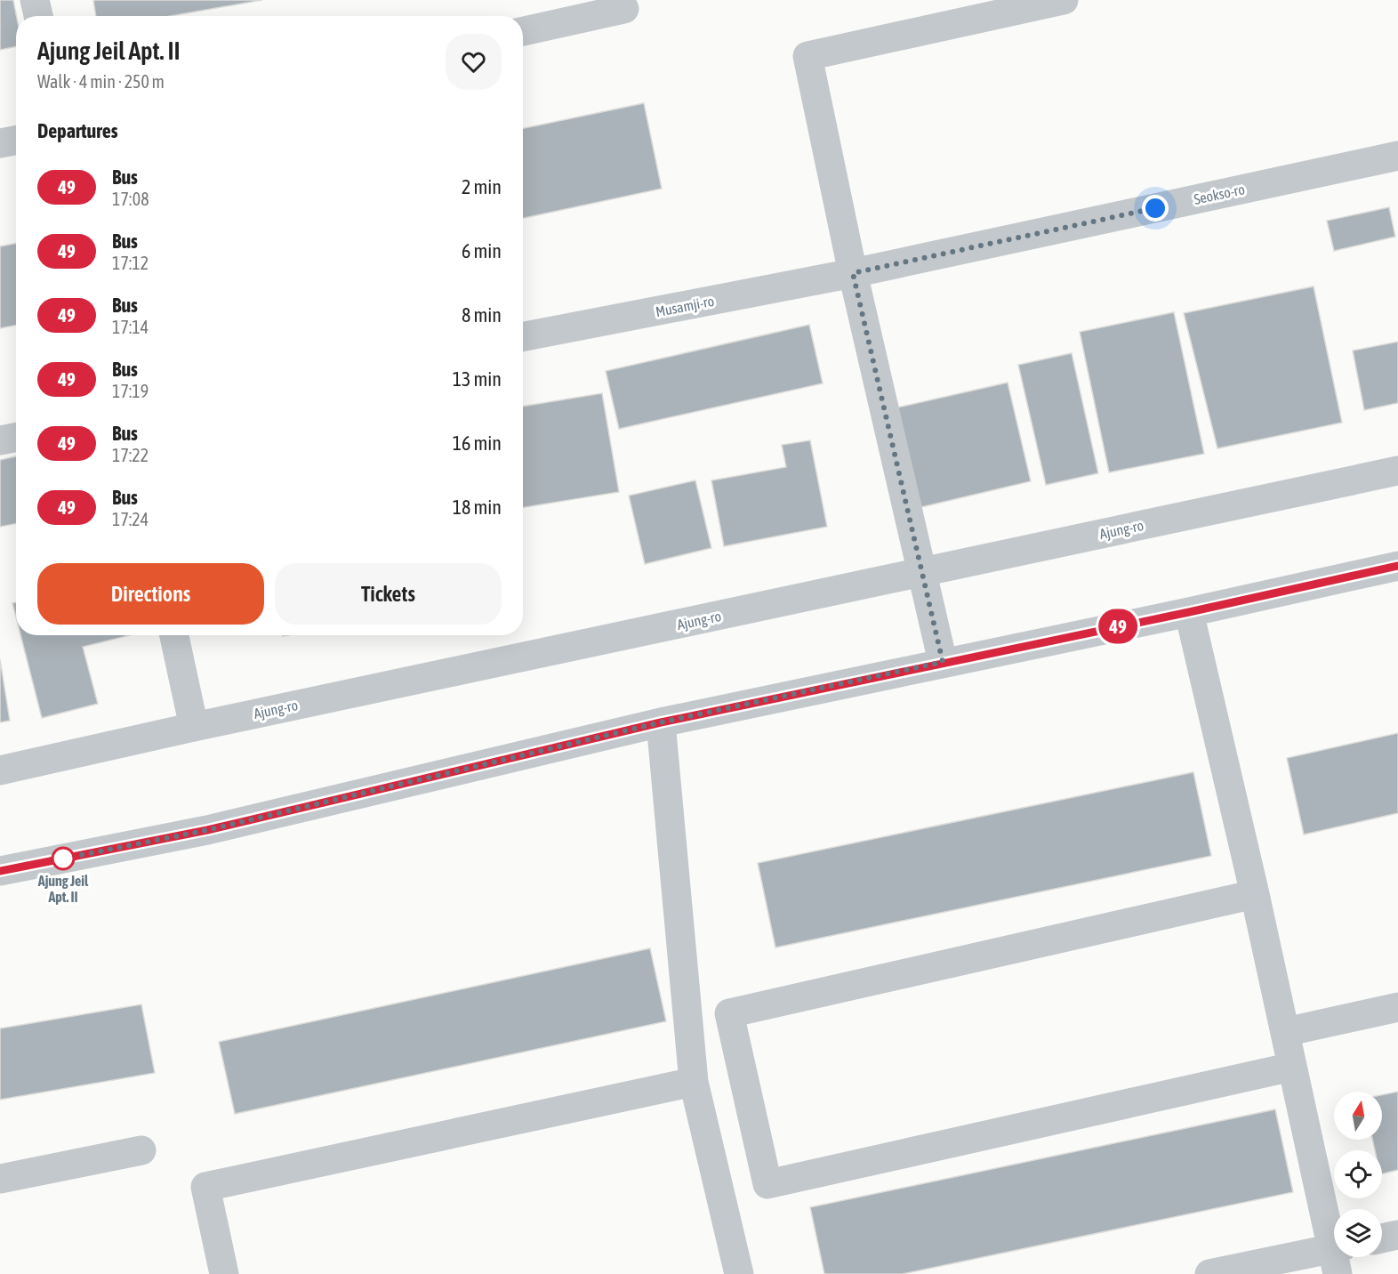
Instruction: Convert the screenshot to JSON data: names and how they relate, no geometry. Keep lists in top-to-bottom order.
{
  "streets": {
    "street": ["Seokso-ro", "Musamji-ro", "Ajung-ro"]
  },
  "crossings": [
    ["Seokso-ro", "Musamji-ro"]
  ],
  "places": ["Ajung Jeil Apt. II"],
  "lines": ["bus line 49"],
  "north": "top",
  "page": {
    "on_map": "49",
    "heading": [
      ["Ajung Jeil Apt. II", "Walk · 4 min · 250 m"],
      "Departures"
    ],
    "list": [
      {
        "mark": "49",
        "name": "Bus",
        "note": "17:08",
        "value": "2 min"
      },
      {
        "mark": "49",
        "name": "Bus",
        "note": "17:12",
        "value": "6 min"
      },
      {
        "mark": "49",
        "name": "Bus",
        "note": "17:14",
        "value": "8 min"
      },
      {
        "mark": "49",
        "name": "Bus",
        "note": "17:19",
        "value": "13 min"
      },
      {
        "mark": "49",
        "name": "Bus",
        "note": "17:22",
        "value": "16 min"
      },
      {
        "mark": "49",
        "name": "Bus",
        "note": "17:24",
        "value": "18 min"
      }
    ],
    "buttons": ["Directions", "Tickets"]
  }
}
